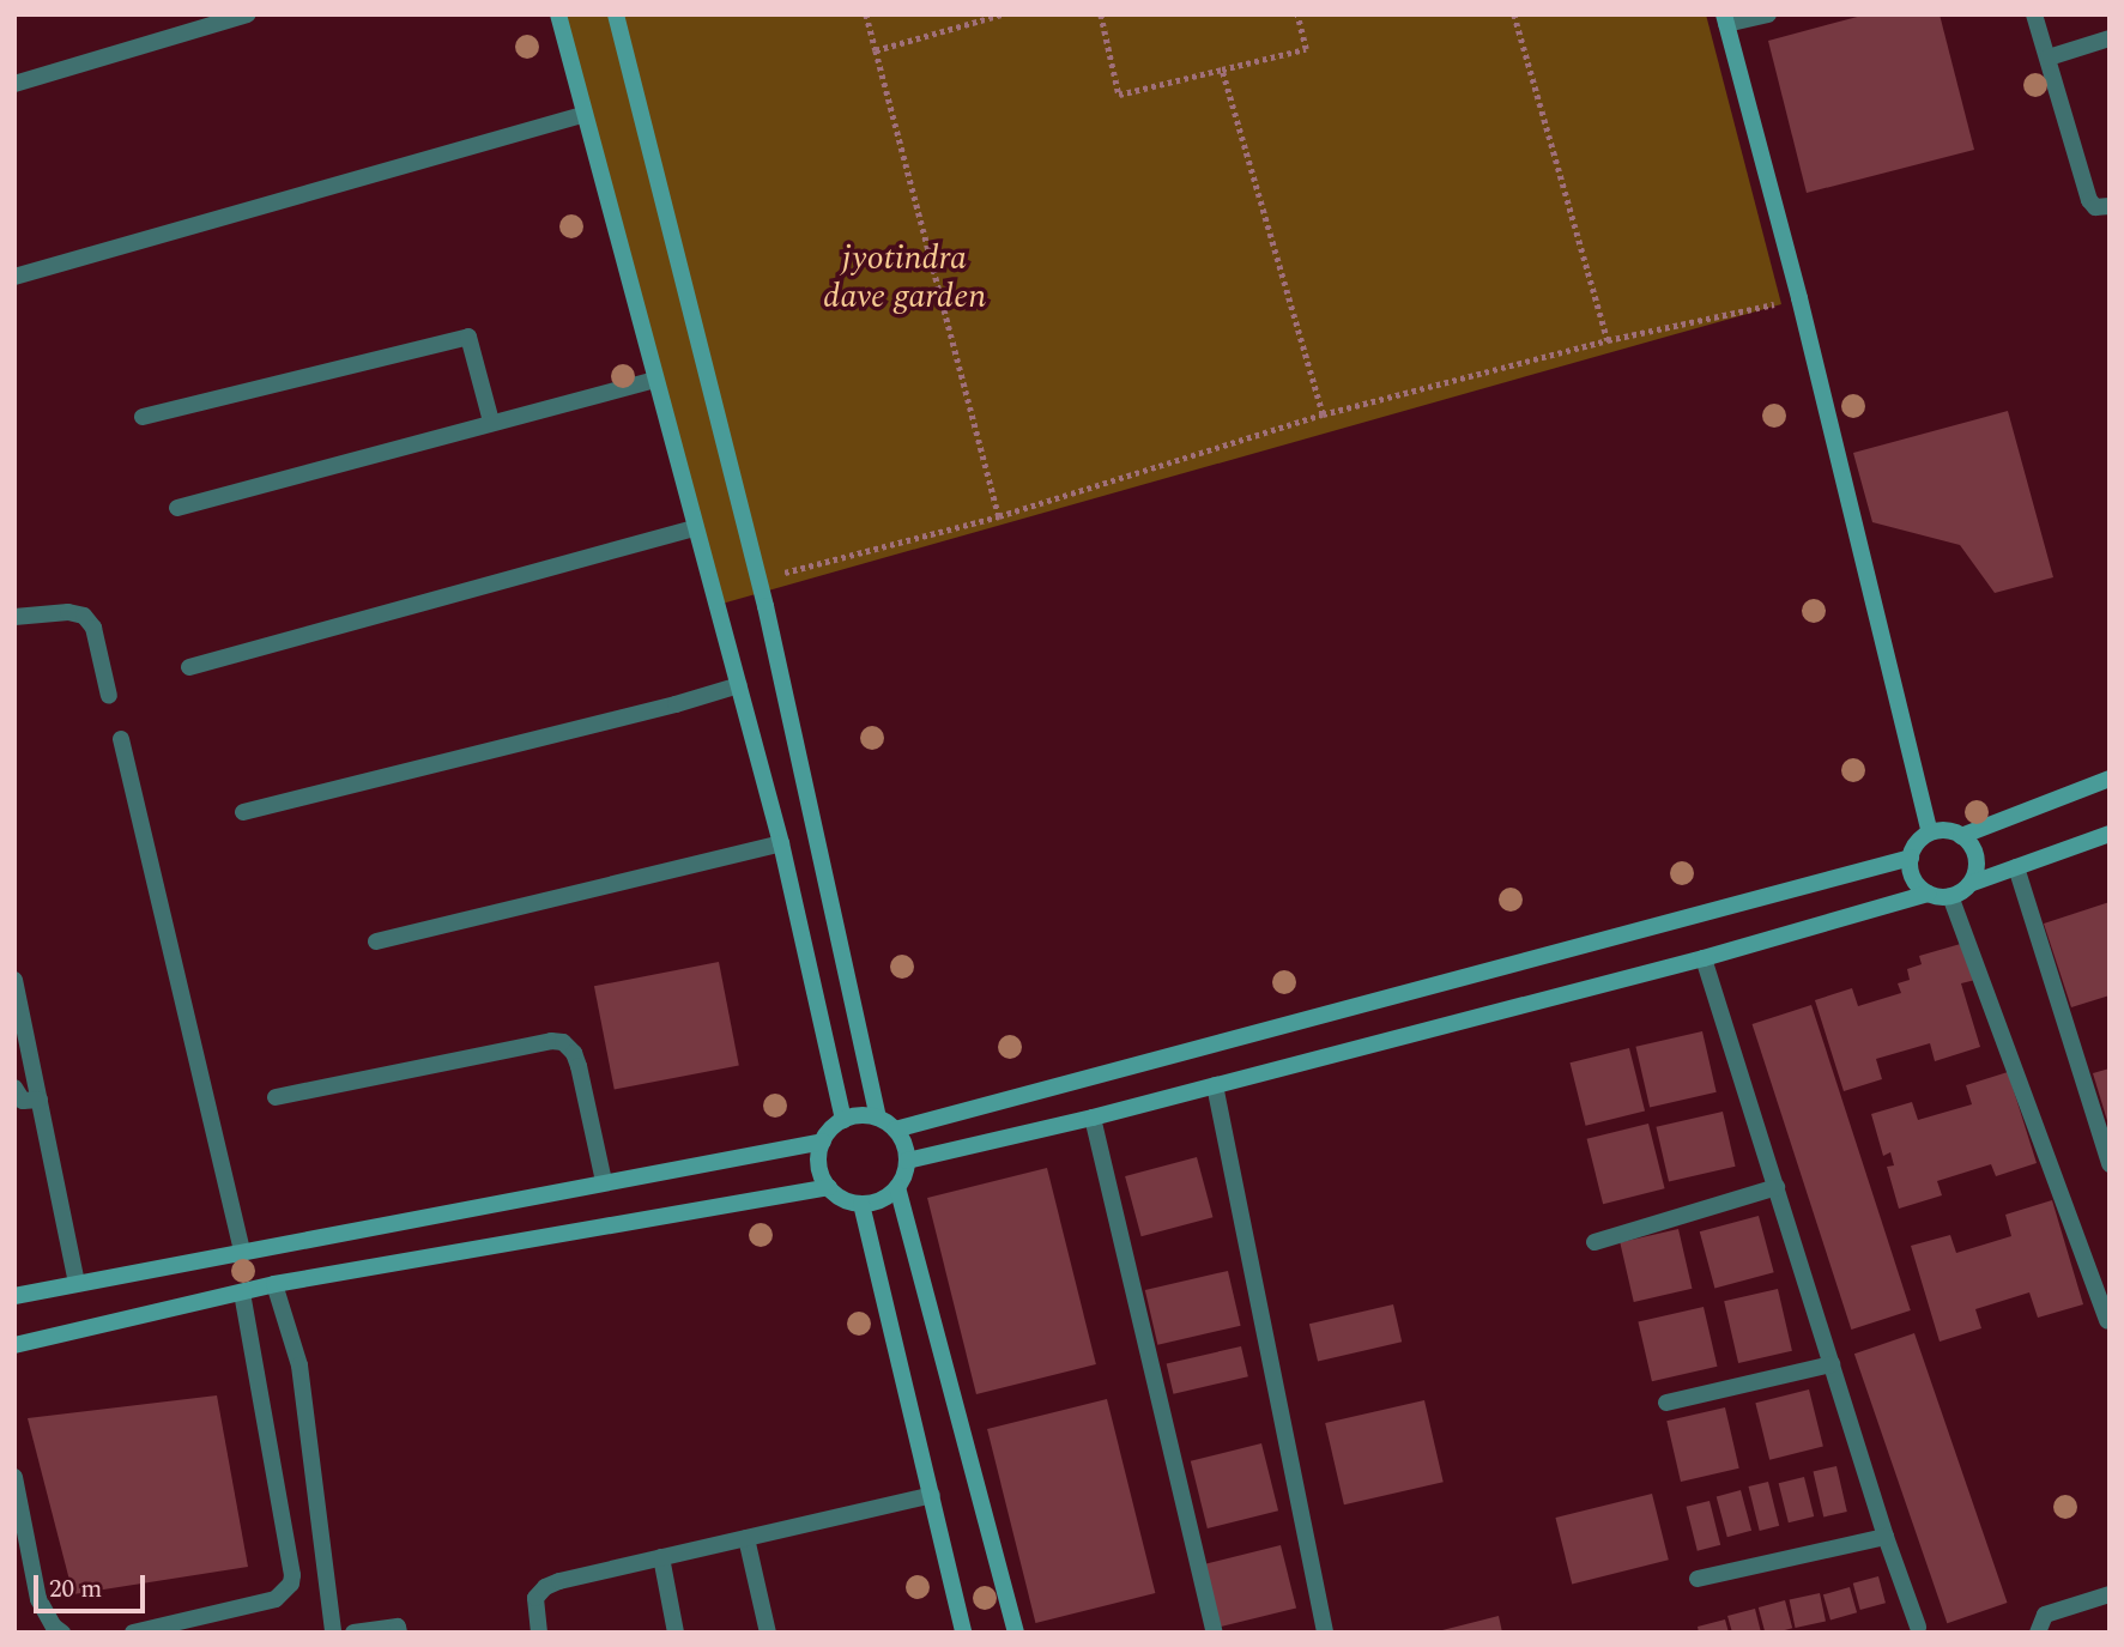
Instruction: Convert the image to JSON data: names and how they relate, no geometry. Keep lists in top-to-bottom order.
{
  "parks": ["jyotindra dave garden"],
  "scale_bar": "20 m"
}
